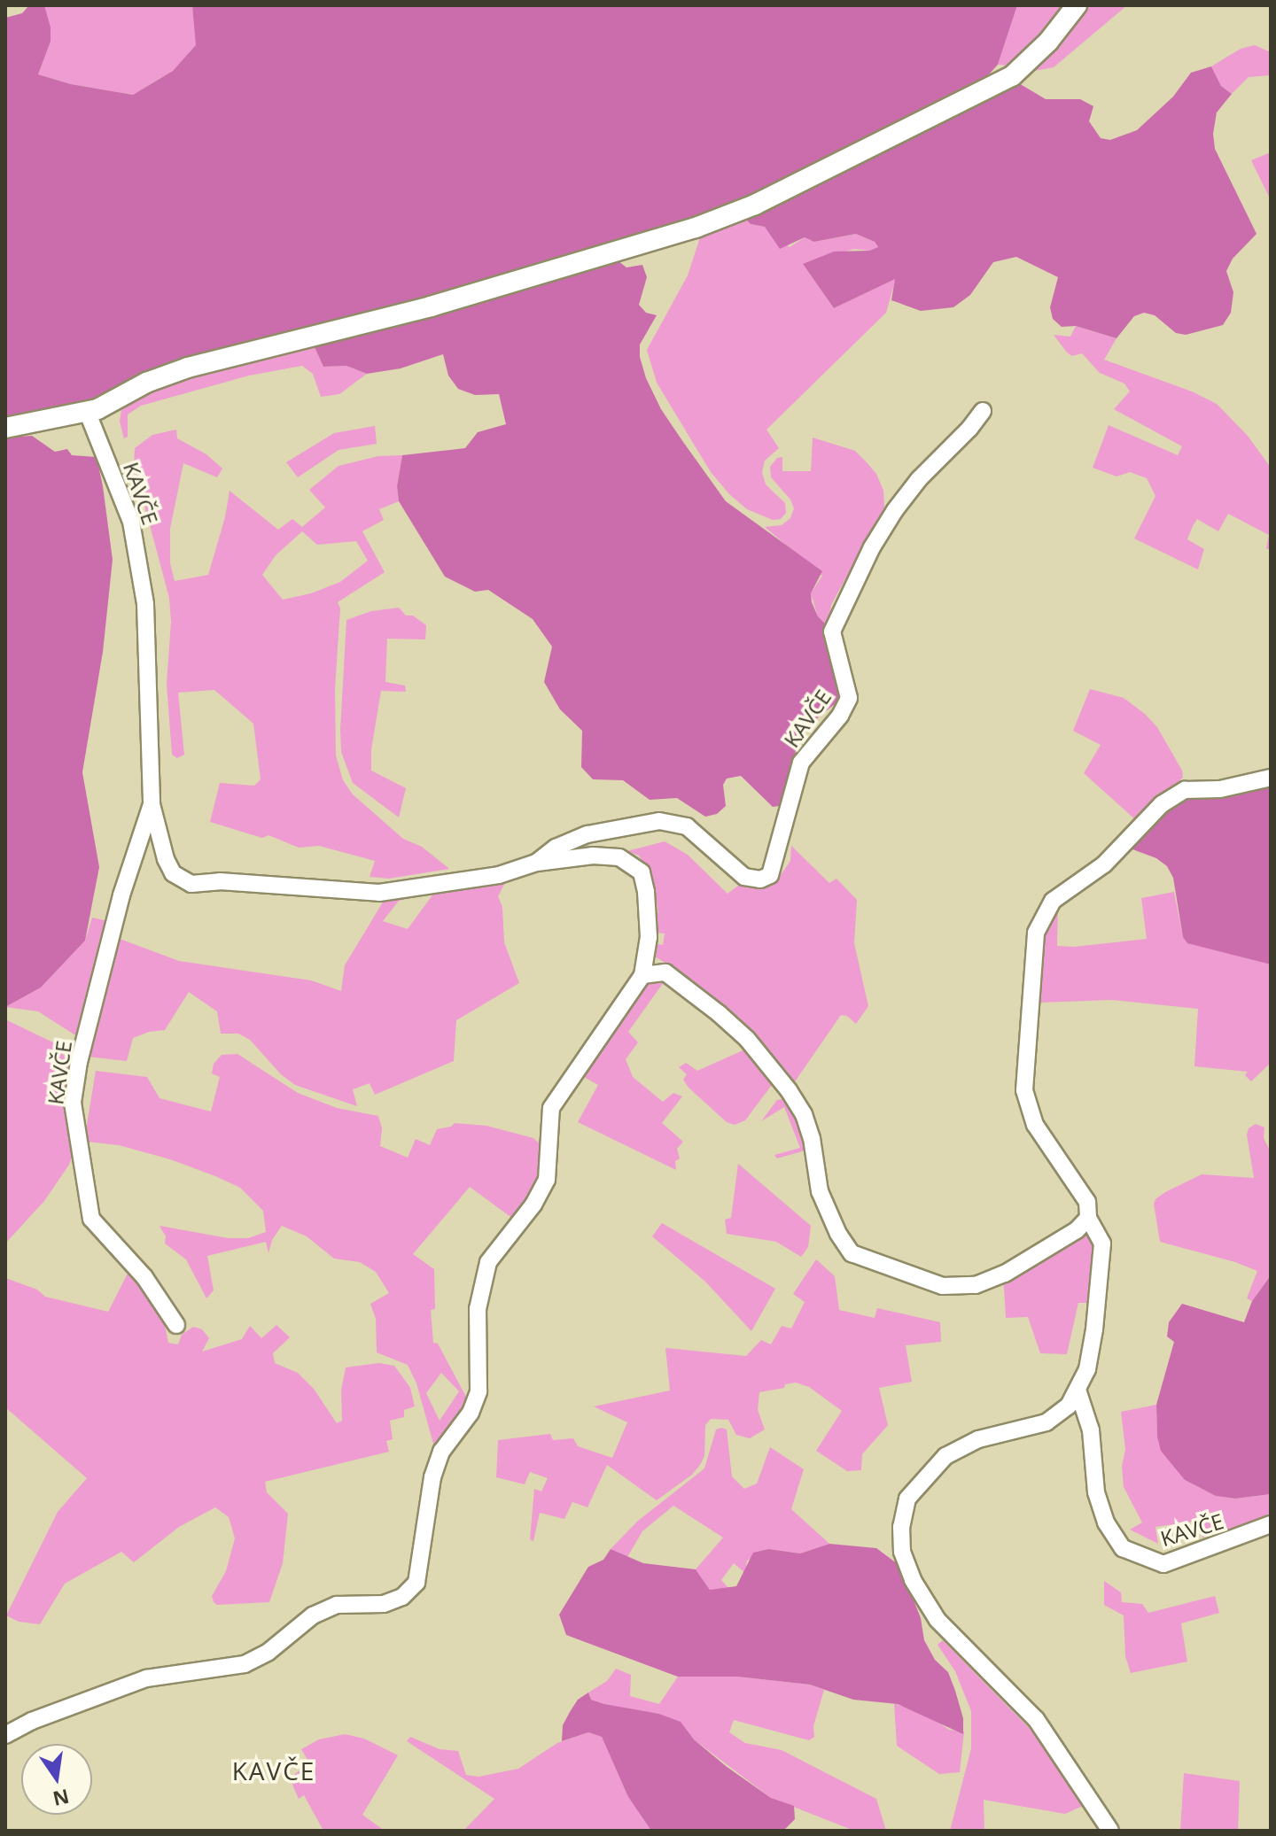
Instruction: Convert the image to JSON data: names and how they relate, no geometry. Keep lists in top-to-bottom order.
{
  "streets": {
    "street": ["KAVČE"]
  },
  "districts": ["KAVČE"],
  "north": "bottom"
}
